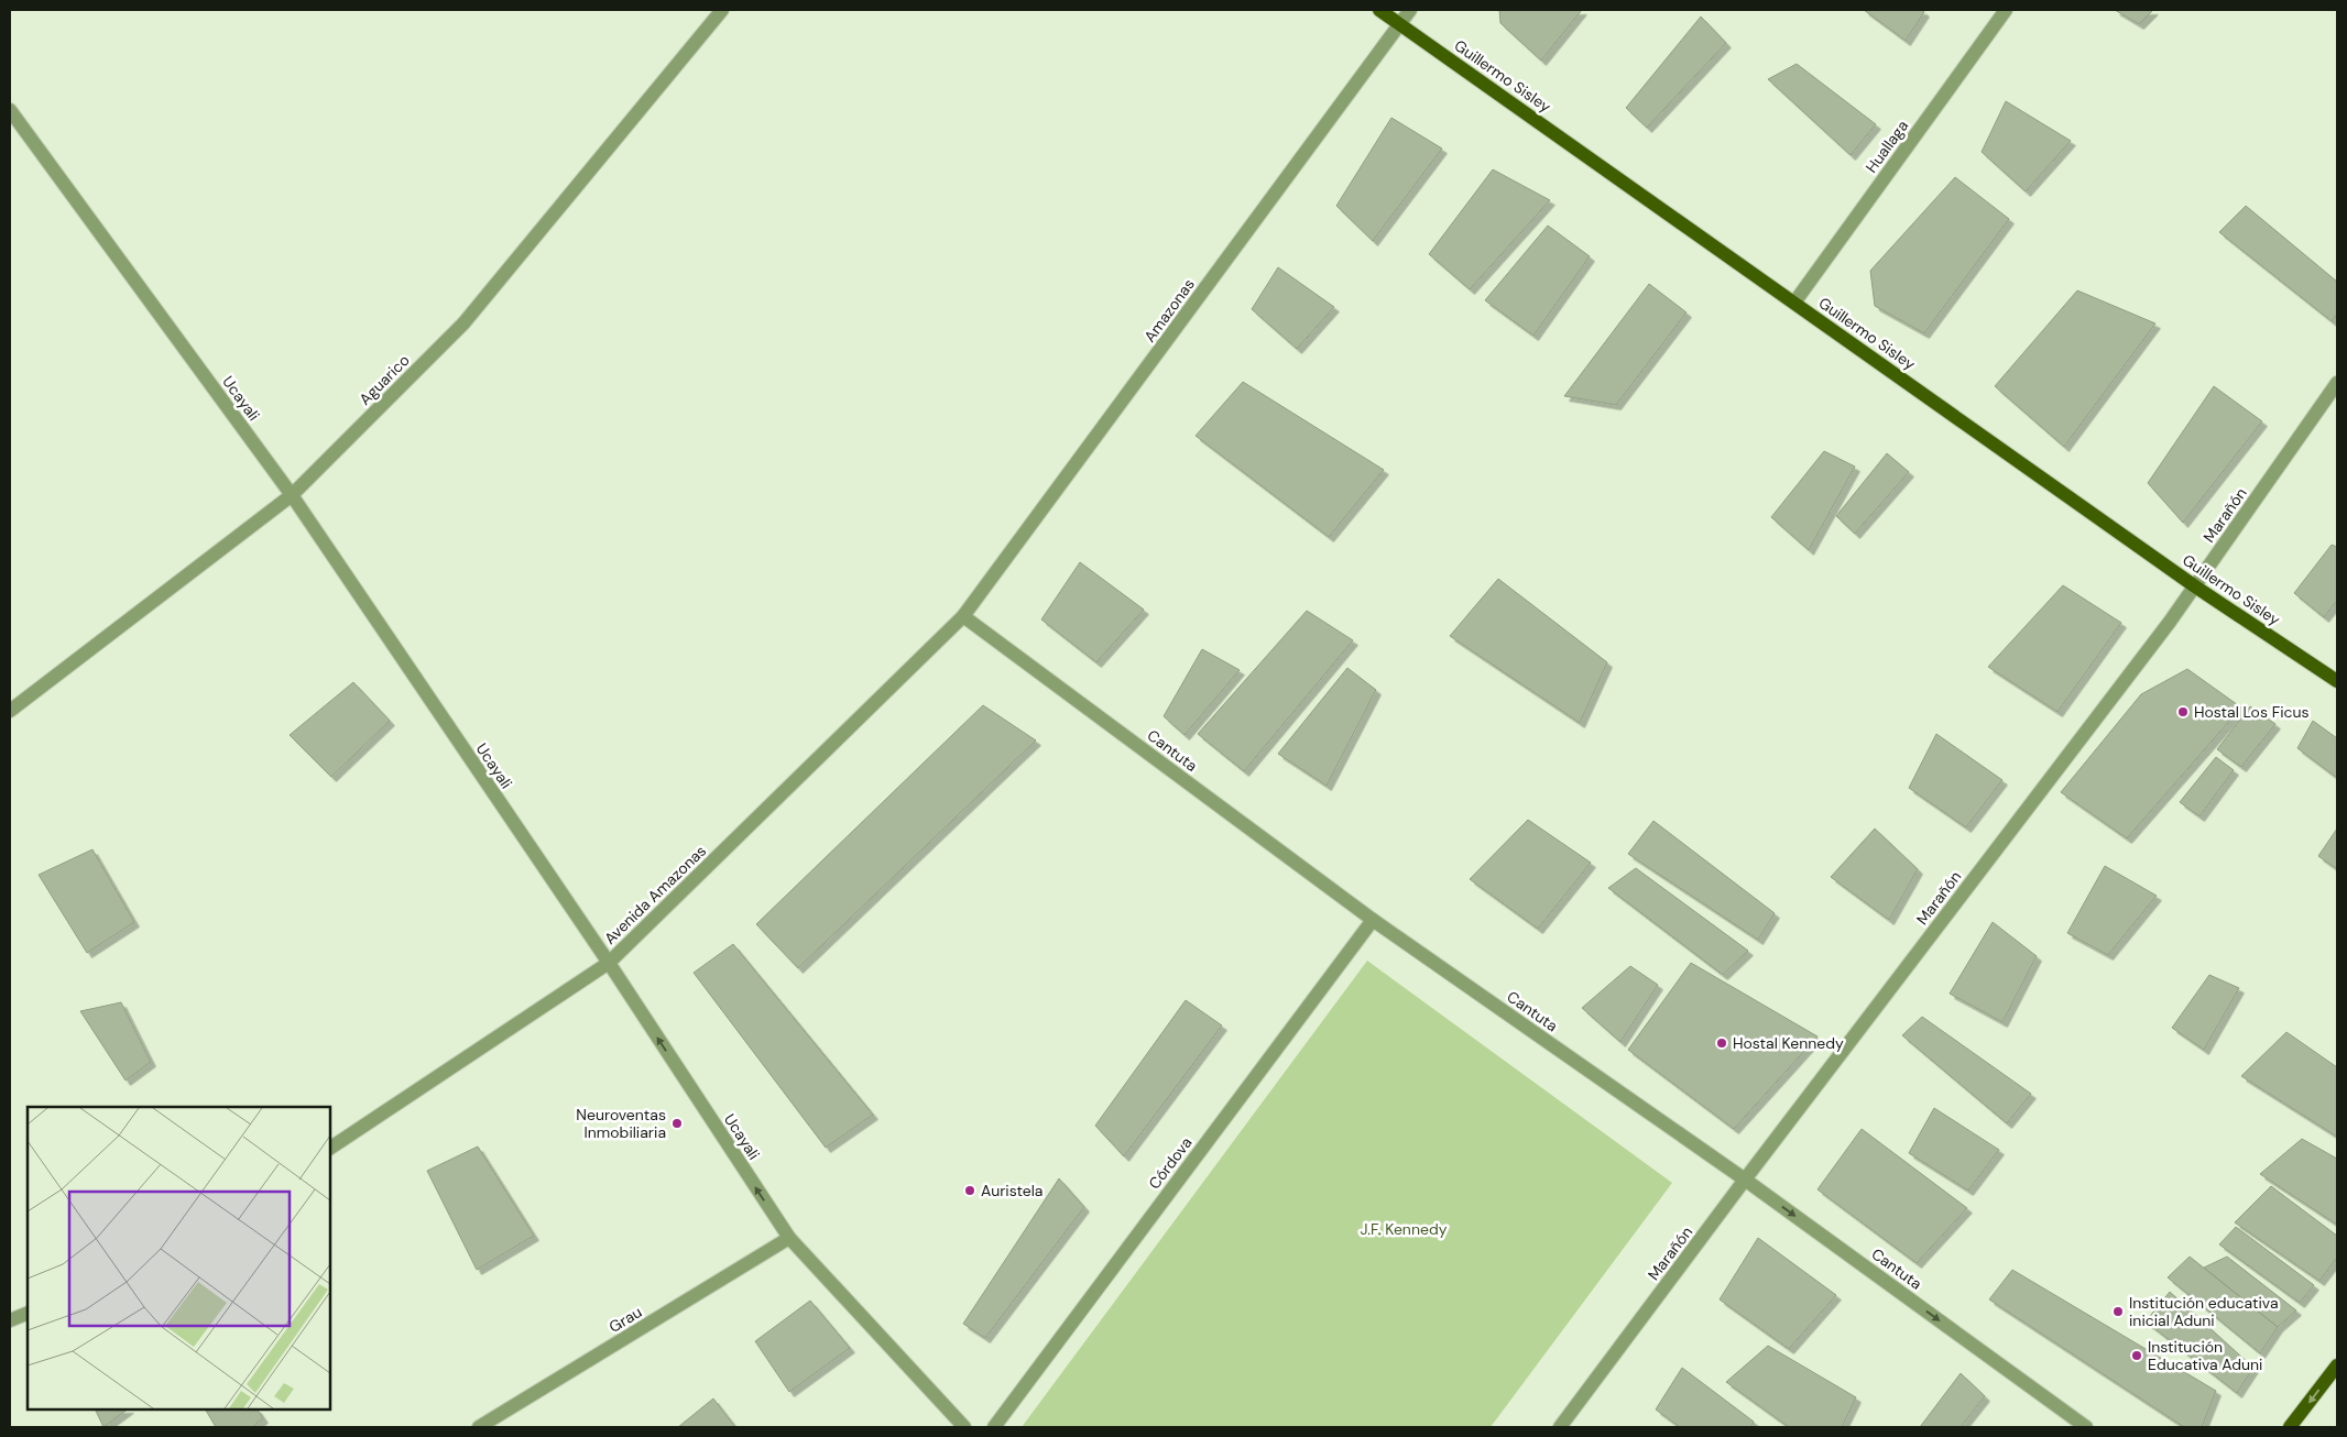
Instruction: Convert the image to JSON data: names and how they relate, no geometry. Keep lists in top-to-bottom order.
{
  "streets": {
    "main road": ["Guillermo Sisley"],
    "street": [
      "Huallaga",
      "Amazonas",
      "Aguarico",
      "Ucayali",
      "Marañón",
      "Cantuta",
      "Avenida Amazonas",
      "Córdova",
      "Grau"
    ]
  },
  "crossings": [
    ["Guillermo Sisley", "Huallaga"],
    ["Guillermo Sisley", "Amazonas"],
    ["Guillermo Sisley", "Marañón"],
    ["Amazonas", "Cantuta"],
    ["Amazonas", "Avenida Amazonas"],
    ["Aguarico", "Ucayali"],
    ["Ucayali", "Avenida Amazonas"],
    ["Ucayali", "Grau"],
    ["Marañón", "Cantuta"],
    ["Cantuta", "Avenida Amazonas"],
    ["Cantuta", "Córdova"]
  ],
  "parks": ["J.F. Kennedy"],
  "places": [
    "Hostal Los Ficus",
    "Hostal Kennedy",
    "Neuroventas Inmobiliaria",
    "Auristela",
    "Institución educativa inicial Aduni",
    "Institución Educativa Aduni"
  ]
}
